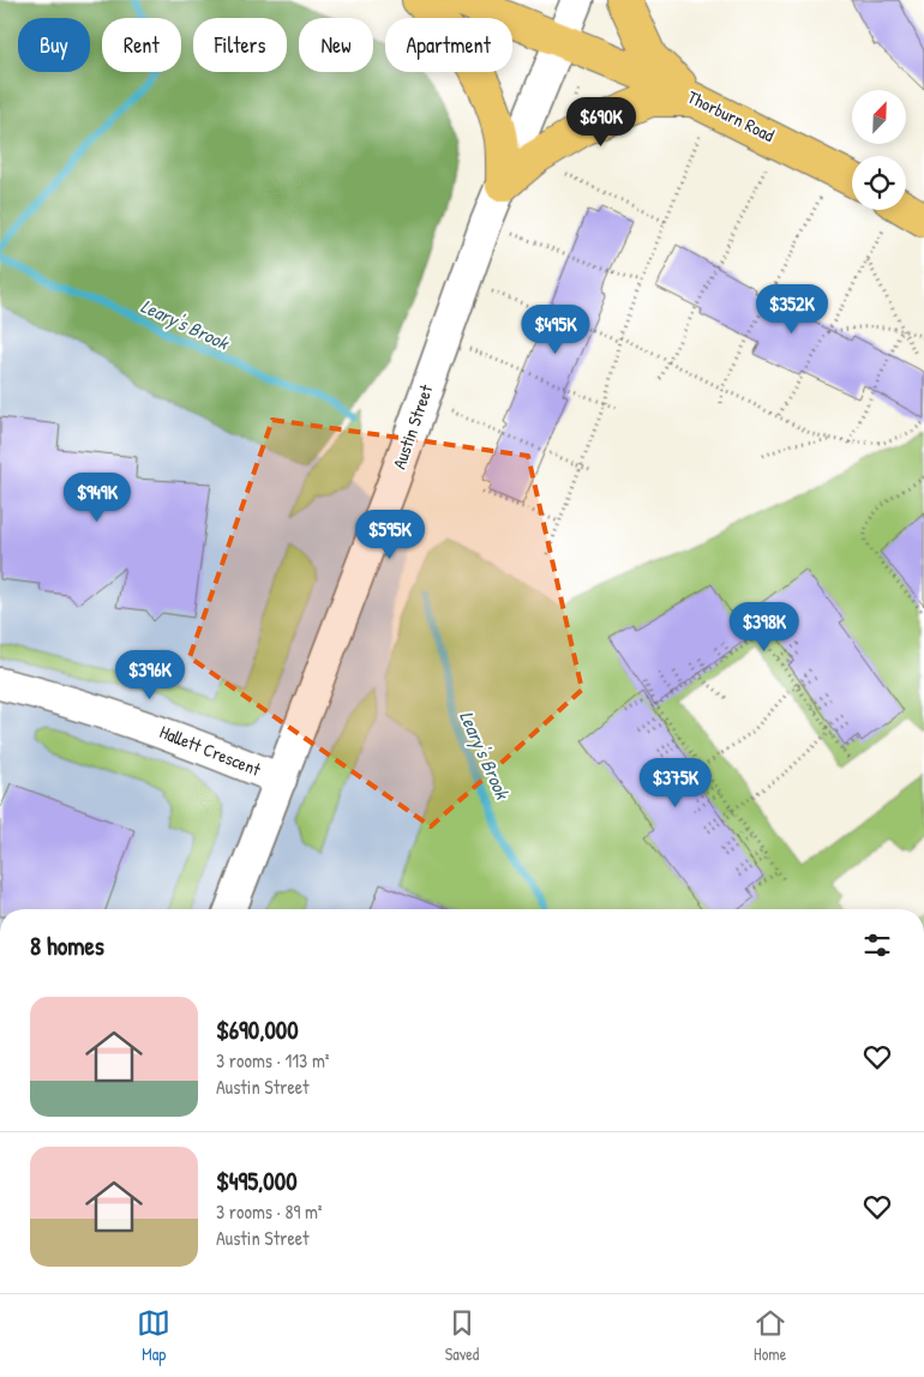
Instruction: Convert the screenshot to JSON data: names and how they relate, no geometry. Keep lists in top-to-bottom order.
{
  "streets": {
    "main road": ["Thorburn Road"],
    "street": ["Austin Street", "Hallett Crescent"]
  },
  "crossings": [
    ["Thorburn Road", "Austin Street"],
    ["Austin Street", "Hallett Crescent"]
  ],
  "water": ["Leary's Brook"],
  "north": "top right",
  "page": {
    "chip": [
      "Buy",
      "Rent",
      "Filters",
      "New",
      "Apartment"
    ],
    "price": [
      "$690K",
      "$352K",
      "$495K",
      "$949K",
      "$595K",
      "$398K",
      "$396K",
      "$375K"
    ],
    "heading": "8 homes",
    "list": [
      {
        "name": "$690,000",
        "note": "3 rooms · 113 m² · Austin Street"
      },
      {
        "name": "$495,000",
        "note": "3 rooms · 89 m² · Austin Street"
      }
    ],
    "tabs": ["Map", "Saved", "Home"]
  }
}
